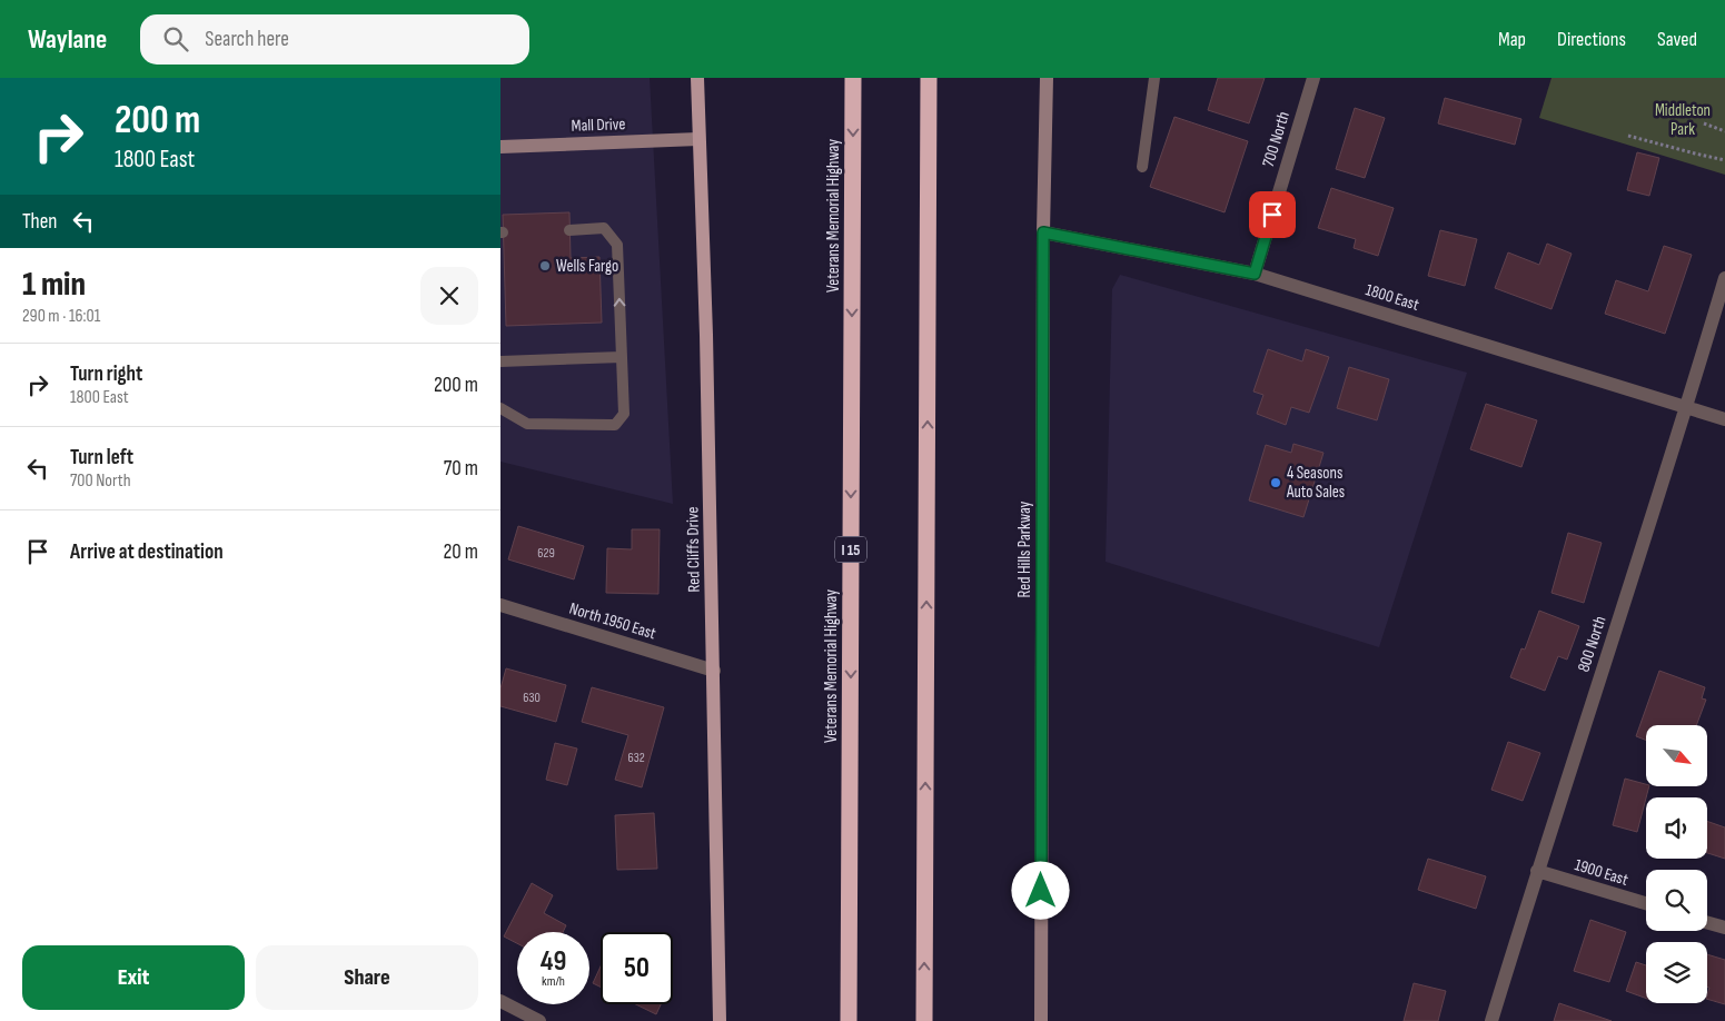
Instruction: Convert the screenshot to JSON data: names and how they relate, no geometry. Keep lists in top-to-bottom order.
{
  "streets": {
    "highway": ["Veterans Memorial Highway", "I 15"],
    "main road": ["Mall Drive", "Red Cliffs Drive", "Red Hills Parkway"],
    "street": [
      "700 North",
      "1800 East",
      "North 1950 East",
      "800 North",
      "1900 East"
    ]
  },
  "crossings": [
    ["Mall Drive", "Red Cliffs Drive"],
    ["700 North", "1800 East"],
    ["1800 East", "Red Hills Parkway"],
    ["1800 East", "800 North"],
    ["Red Cliffs Drive", "North 1950 East"],
    ["800 North", "1900 East"]
  ],
  "parks": ["Middleton Park"],
  "places": ["Wells Fargo", "4 Seasons Auto Sales"],
  "house_numbers": ["629", "630", "632"],
  "north": "bottom right",
  "page": {
    "header": "Waylane",
    "search": "Search here",
    "nav": ["Map", "Directions", "Saved"],
    "turn": ["200 m", "1800 East"],
    "then": "Then",
    "heading": ["1 min", "290 m · 16:01"],
    "list": [
      {
        "name": "Turn right",
        "note": "1800 East",
        "value": "200 m"
      },
      {
        "name": "Turn left",
        "note": "700 North",
        "value": "70 m"
      },
      {
        "name": "Arrive at destination",
        "value": "20 m"
      }
    ],
    "speed": "49 km/h",
    "limit": "50",
    "buttons": ["Exit", "Share"]
  }
}
